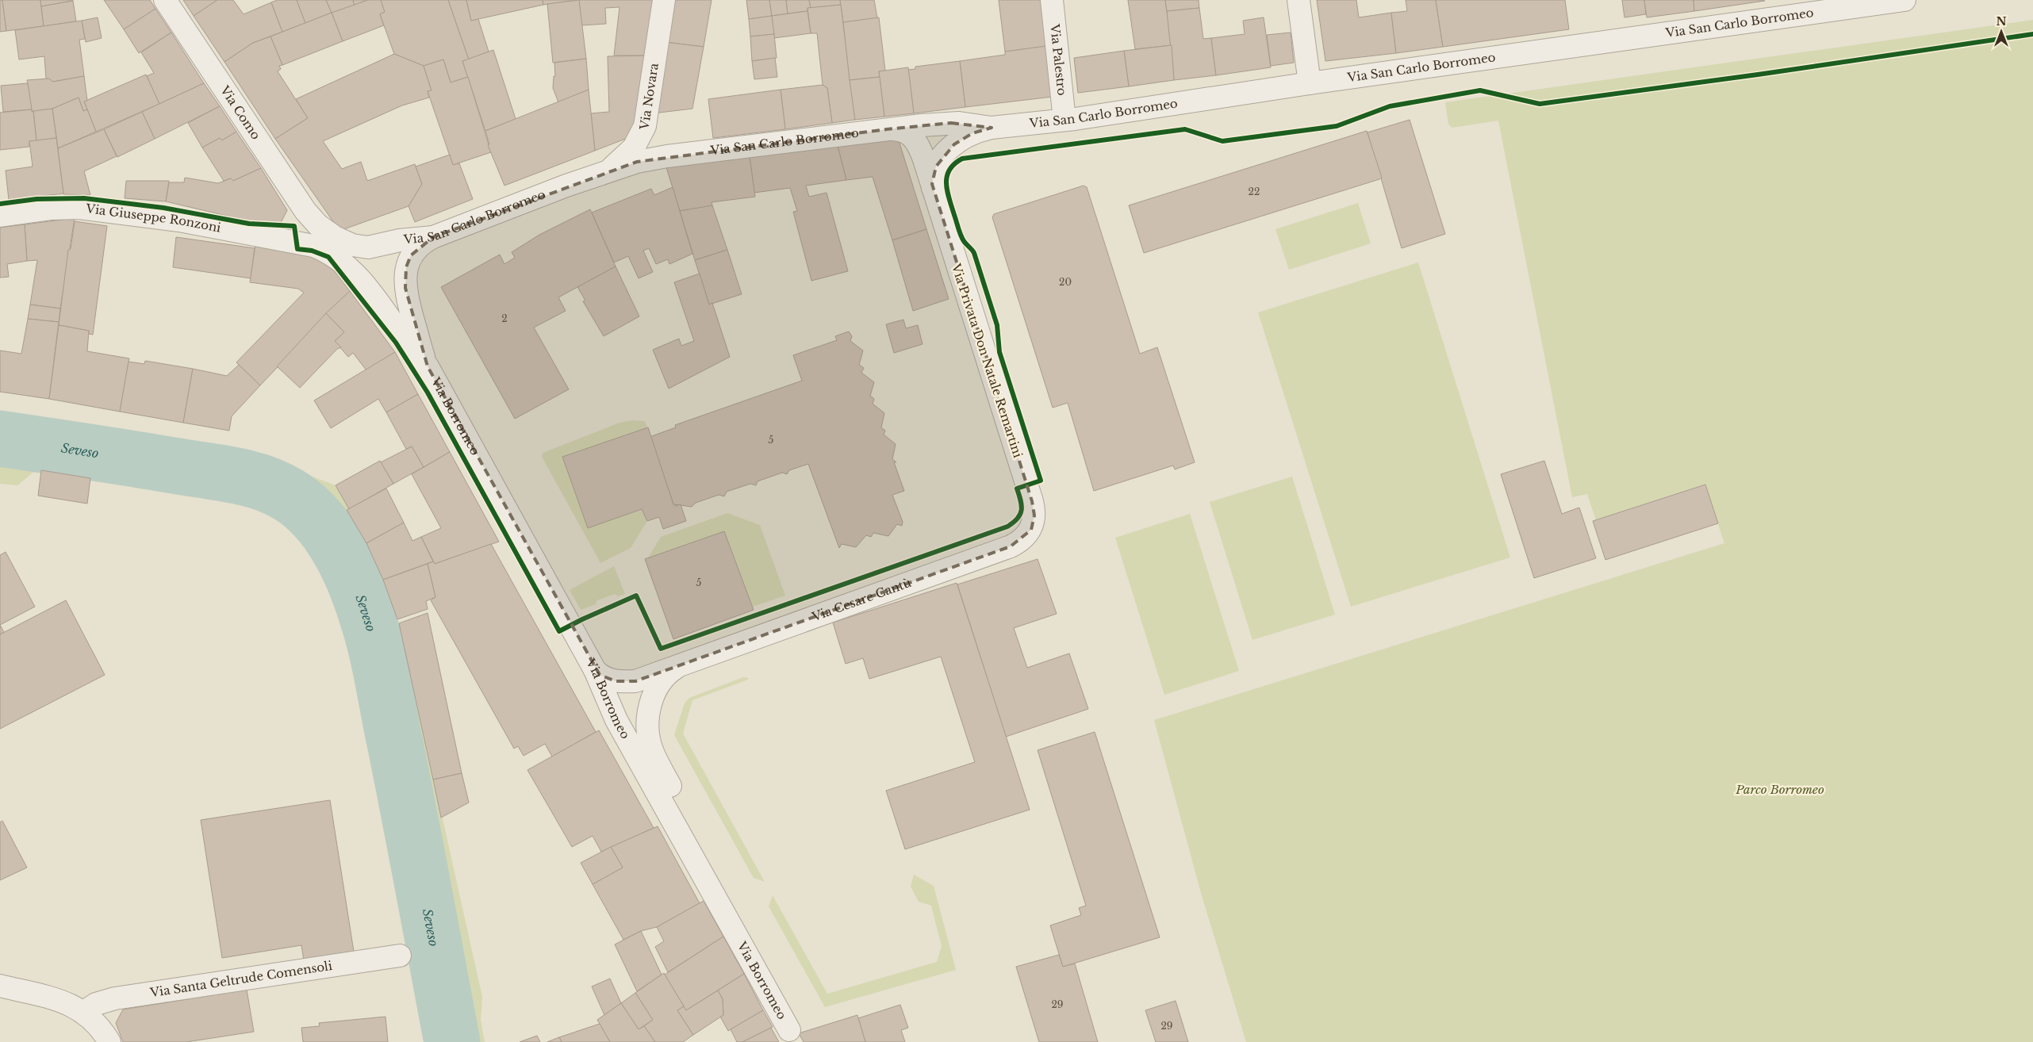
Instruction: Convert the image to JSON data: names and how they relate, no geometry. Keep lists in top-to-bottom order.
{
  "streets": {
    "street": [
      "Via San Carlo Borromeo",
      "Via Palestro",
      "Via Novara",
      "Via Como",
      "Via Giuseppe Ronzoni",
      "Via Privata Don Natale Remartini",
      "Via Borromeo",
      "Via Cesare Cantù",
      "Via Santa Geltrude Comensoli"
    ]
  },
  "crossings": [
    ["Via San Carlo Borromeo", "Via Palestro"],
    ["Via San Carlo Borromeo", "Via Novara"],
    ["Via San Carlo Borromeo", "Via Como"],
    ["Via San Carlo Borromeo", "Via Privata Don Natale Remartini"],
    ["Via San Carlo Borromeo", "Via Borromeo"],
    ["Via Giuseppe Ronzoni", "Via Borromeo"],
    ["Via Privata Don Natale Remartini", "Via Cesare Cantù"],
    ["Via Borromeo", "Via Cesare Cantù"]
  ],
  "water": ["Seveso"],
  "parks": ["Parco Borromeo"],
  "house_numbers": [
    "22",
    "20",
    "2",
    "5",
    "5",
    "29",
    "29"
  ],
  "north": "top"
}
